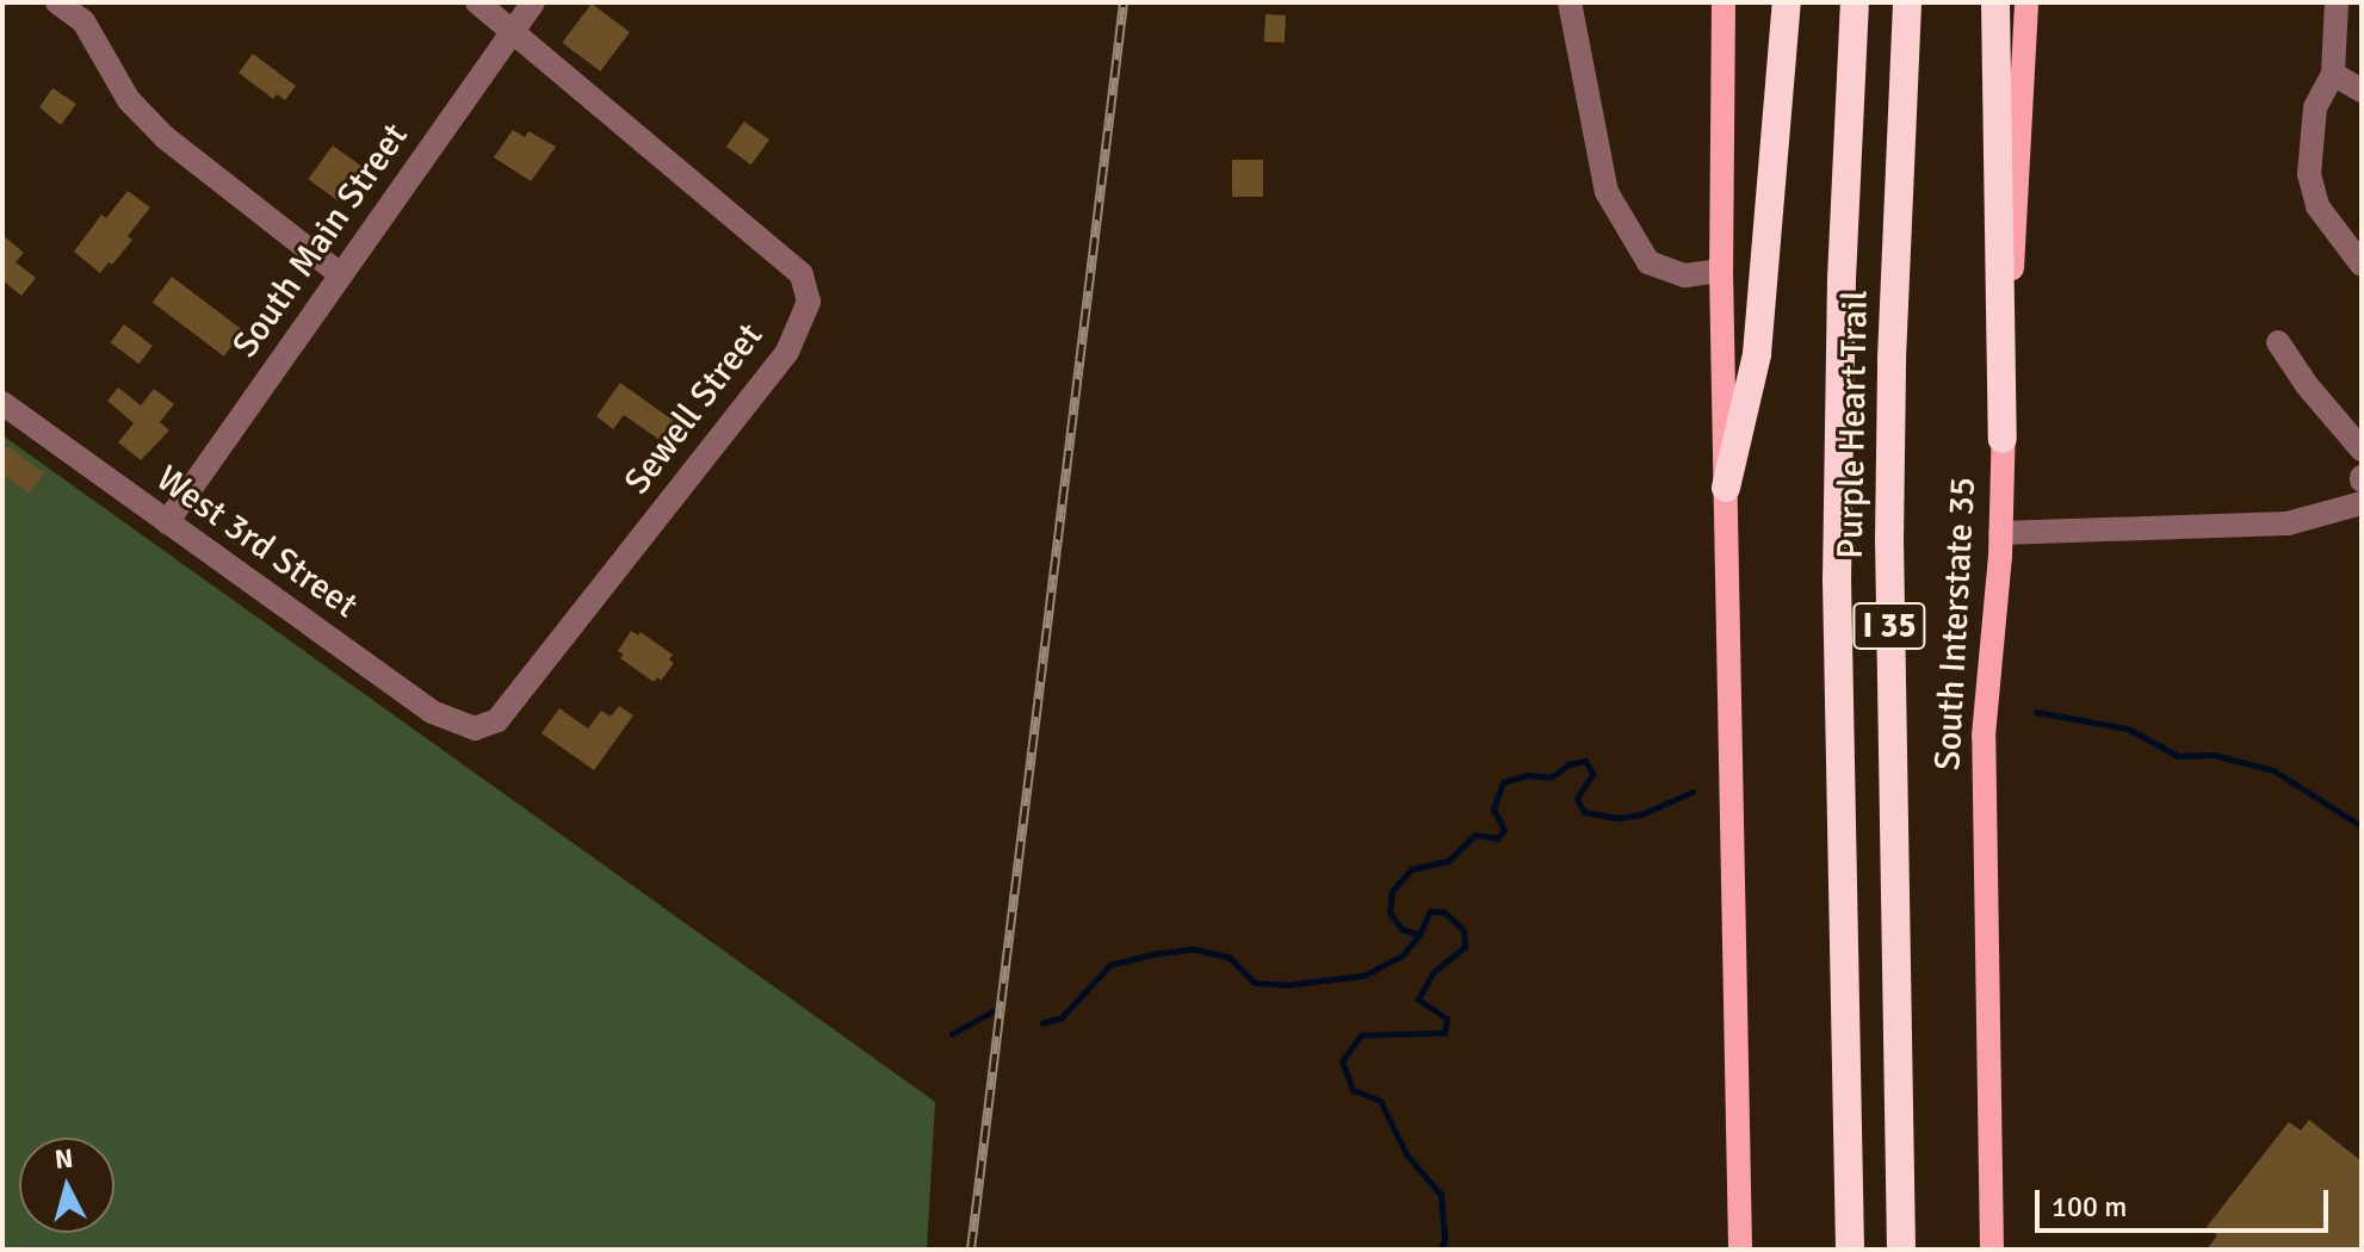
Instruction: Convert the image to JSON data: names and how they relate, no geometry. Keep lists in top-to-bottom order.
{
  "streets": {
    "highway": ["Purple Heart Trail", "I 35"],
    "main road": ["South Interstate 35"],
    "street": ["South Main Street", "Sewell Street", "West 3rd Street"]
  },
  "crossings": [
    ["South Main Street", "Sewell Street"],
    ["South Main Street", "West 3rd Street"],
    ["Sewell Street", "West 3rd Street"]
  ],
  "scale_bar": "100 m",
  "north": "top"
}
